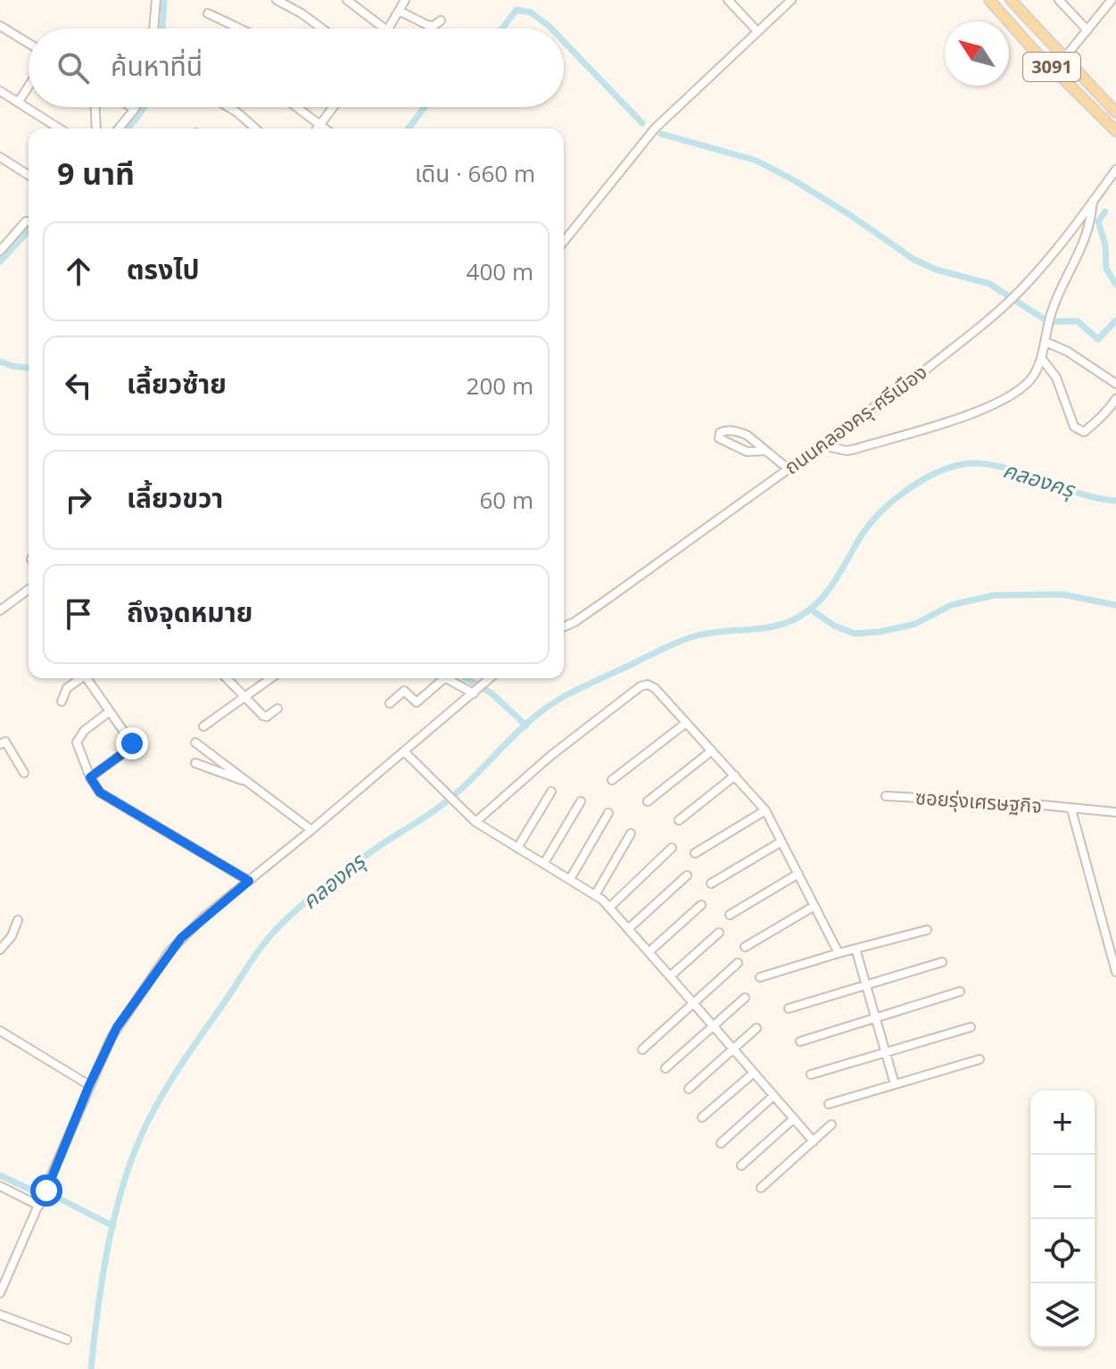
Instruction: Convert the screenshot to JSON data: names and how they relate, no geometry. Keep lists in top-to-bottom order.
{
  "streets": {
    "main road": ["3091"],
    "street": ["ถนนคลองครุ-ศรีเมือง", "ซอยรุ่งเศรษฐกิจ"]
  },
  "water": ["คลองครุ"],
  "north": "top left",
  "page": {
    "search": "ค้นหาที่นี่",
    "heading": ["9 นาที", "เดิน · 660 m"],
    "list": [
      ["ตรงไป", "400 m"],
      ["เลี้ยวซ้าย", "200 m"],
      ["เลี้ยวขวา", "60 m"],
      "ถึงจุดหมาย"
    ],
    "map_buttons": ["+", "−"]
  }
}
